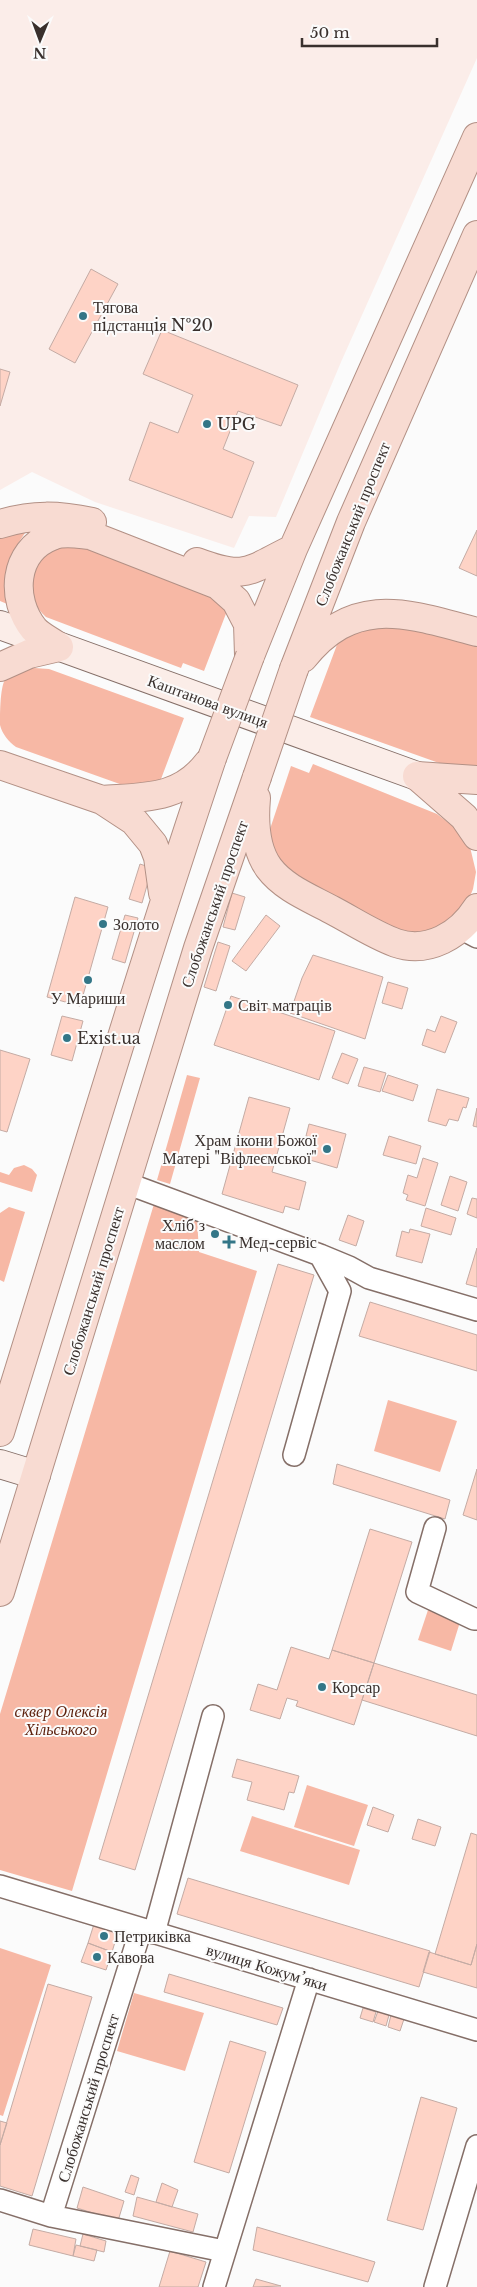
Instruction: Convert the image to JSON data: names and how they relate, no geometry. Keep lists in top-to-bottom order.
{
  "streets": {
    "main road": ["Слобожанський проспект"],
    "street": ["Каштанова вулиця", "вулиця Кожум’яки"]
  },
  "crossings": [
    ["Слобожанський проспект", "вулиця Кожум’яки"]
  ],
  "parks": ["сквер Олексія Хільського"],
  "places": {
    "other": [
      "Тягова пiдстанцiя №20",
      "UPG",
      "Золото",
      "У Мариши",
      "Світ матраців",
      "Exist.ua",
      "Храм ікони Божої Матері \"Віфлеємської\"",
      "Хліб з маслом",
      "Корсар",
      "Петриківка",
      "Кавова"
    ],
    "health": ["Мед-сервіс"]
  },
  "scale_bar": "50 m",
  "north": "bottom"
}
